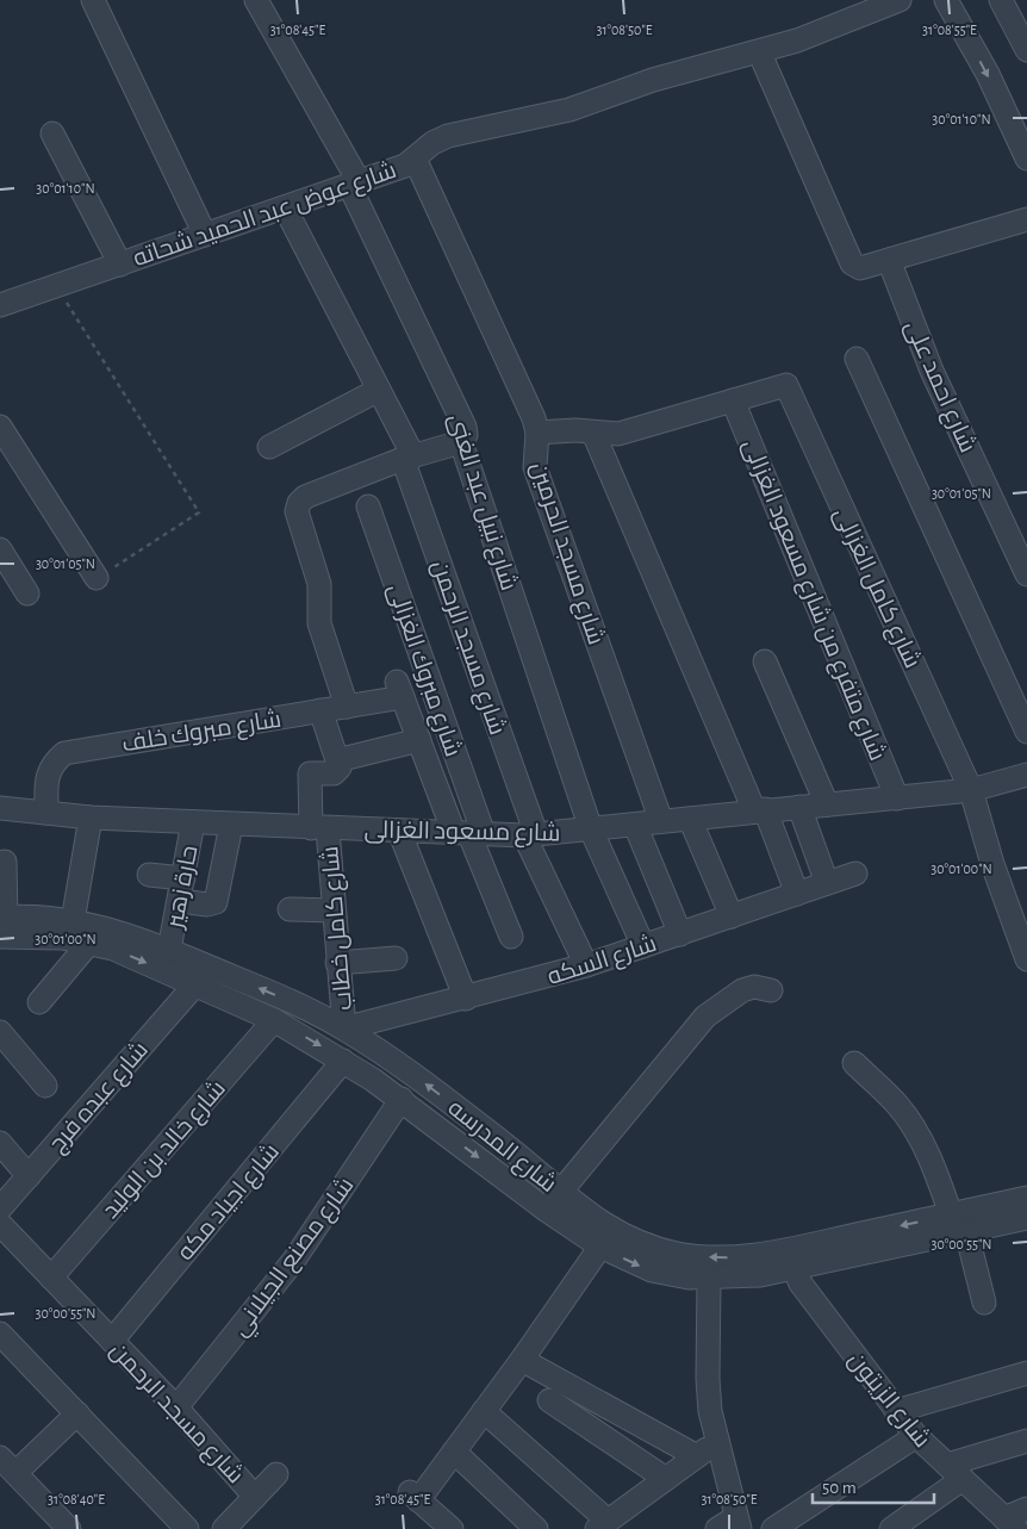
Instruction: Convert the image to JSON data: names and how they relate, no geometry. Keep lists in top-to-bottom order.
{
  "streets": {
    "street": [
      "شارع عوض عبد الحميد شحاته",
      "شارع احمد على",
      "شارع نبيل عبد الغنى",
      "شارع مسجد الحرمين",
      "شارع كامل الغزالى",
      "شارع متفرع من شارع مسعود الغزالى",
      "شارع مسجد الرحمن",
      "شارع مبروك الغزالى",
      "شارع مبروك خلف",
      "شارع مسعود الغزالى",
      "حارة زهير",
      "شارع كامل خطاب",
      "شارع السكه",
      "شارع عبده فرج",
      "شارع المدرسه",
      "شارع خالد بن الوليد",
      "شارع اجياد مكه",
      "شارع مصنع الجيلاني",
      "شارع الزيتون"
    ]
  },
  "crossings": [
    ["شارع عوض عبد الحميد شحاته", "شارع نبيل عبد الغنى"],
    ["شارع عوض عبد الحميد شحاته", "شارع مسجد الحرمين"],
    ["شارع عوض عبد الحميد شحاته", "شارع مسجد الرحمن"],
    ["شارع نبيل عبد الغنى", "شارع مسعود الغزالى"],
    ["شارع نبيل عبد الغنى", "شارع السكه"],
    ["شارع مسجد الحرمين", "شارع مسعود الغزالى"],
    ["شارع كامل الغزالى", "شارع متفرع من شارع مسعود الغزالى"],
    ["شارع كامل الغزالى", "شارع مسعود الغزالى"],
    ["شارع متفرع من شارع مسعود الغزالى", "شارع مسعود الغزالى"],
    ["شارع مسجد الرحمن", "شارع مسعود الغزالى"],
    ["شارع مسجد الرحمن", "شارع السكه"],
    ["شارع مسجد الرحمن", "شارع خالد بن الوليد"],
    ["شارع مسجد الرحمن", "شارع اجياد مكه"],
    ["شارع مسجد الرحمن", "شارع مصنع الجيلاني"],
    ["شارع مبروك الغزالى", "شارع مبروك خلف"],
    ["شارع مبروك الغزالى", "شارع مسعود الغزالى"],
    ["شارع مبروك خلف", "شارع مسعود الغزالى"],
    ["شارع مسعود الغزالى", "حارة زهير"],
    ["شارع مسعود الغزالى", "شارع كامل خطاب"],
    ["حارة زهير", "شارع المدرسه"],
    ["شارع كامل خطاب", "شارع السكه"],
    ["شارع كامل خطاب", "شارع المدرسه"],
    ["شارع السكه", "شارع المدرسه"],
    ["شارع عبده فرج", "شارع المدرسه"],
    ["شارع المدرسه", "شارع خالد بن الوليد"],
    ["شارع المدرسه", "شارع اجياد مكه"],
    ["شارع المدرسه", "شارع مصنع الجيلاني"],
    ["شارع المدرسه", "شارع الزيتون"]
  ],
  "scale_bar": "50 m",
  "coordinates": [
    "31°08'45\"E",
    "31°08'50\"E",
    "31°08'55\"E",
    "30°01'10\"N",
    "30°01'05\"N",
    "30°01'00\"N",
    "30°00'55\"N",
    "31°08'40\"E"
  ]
}
